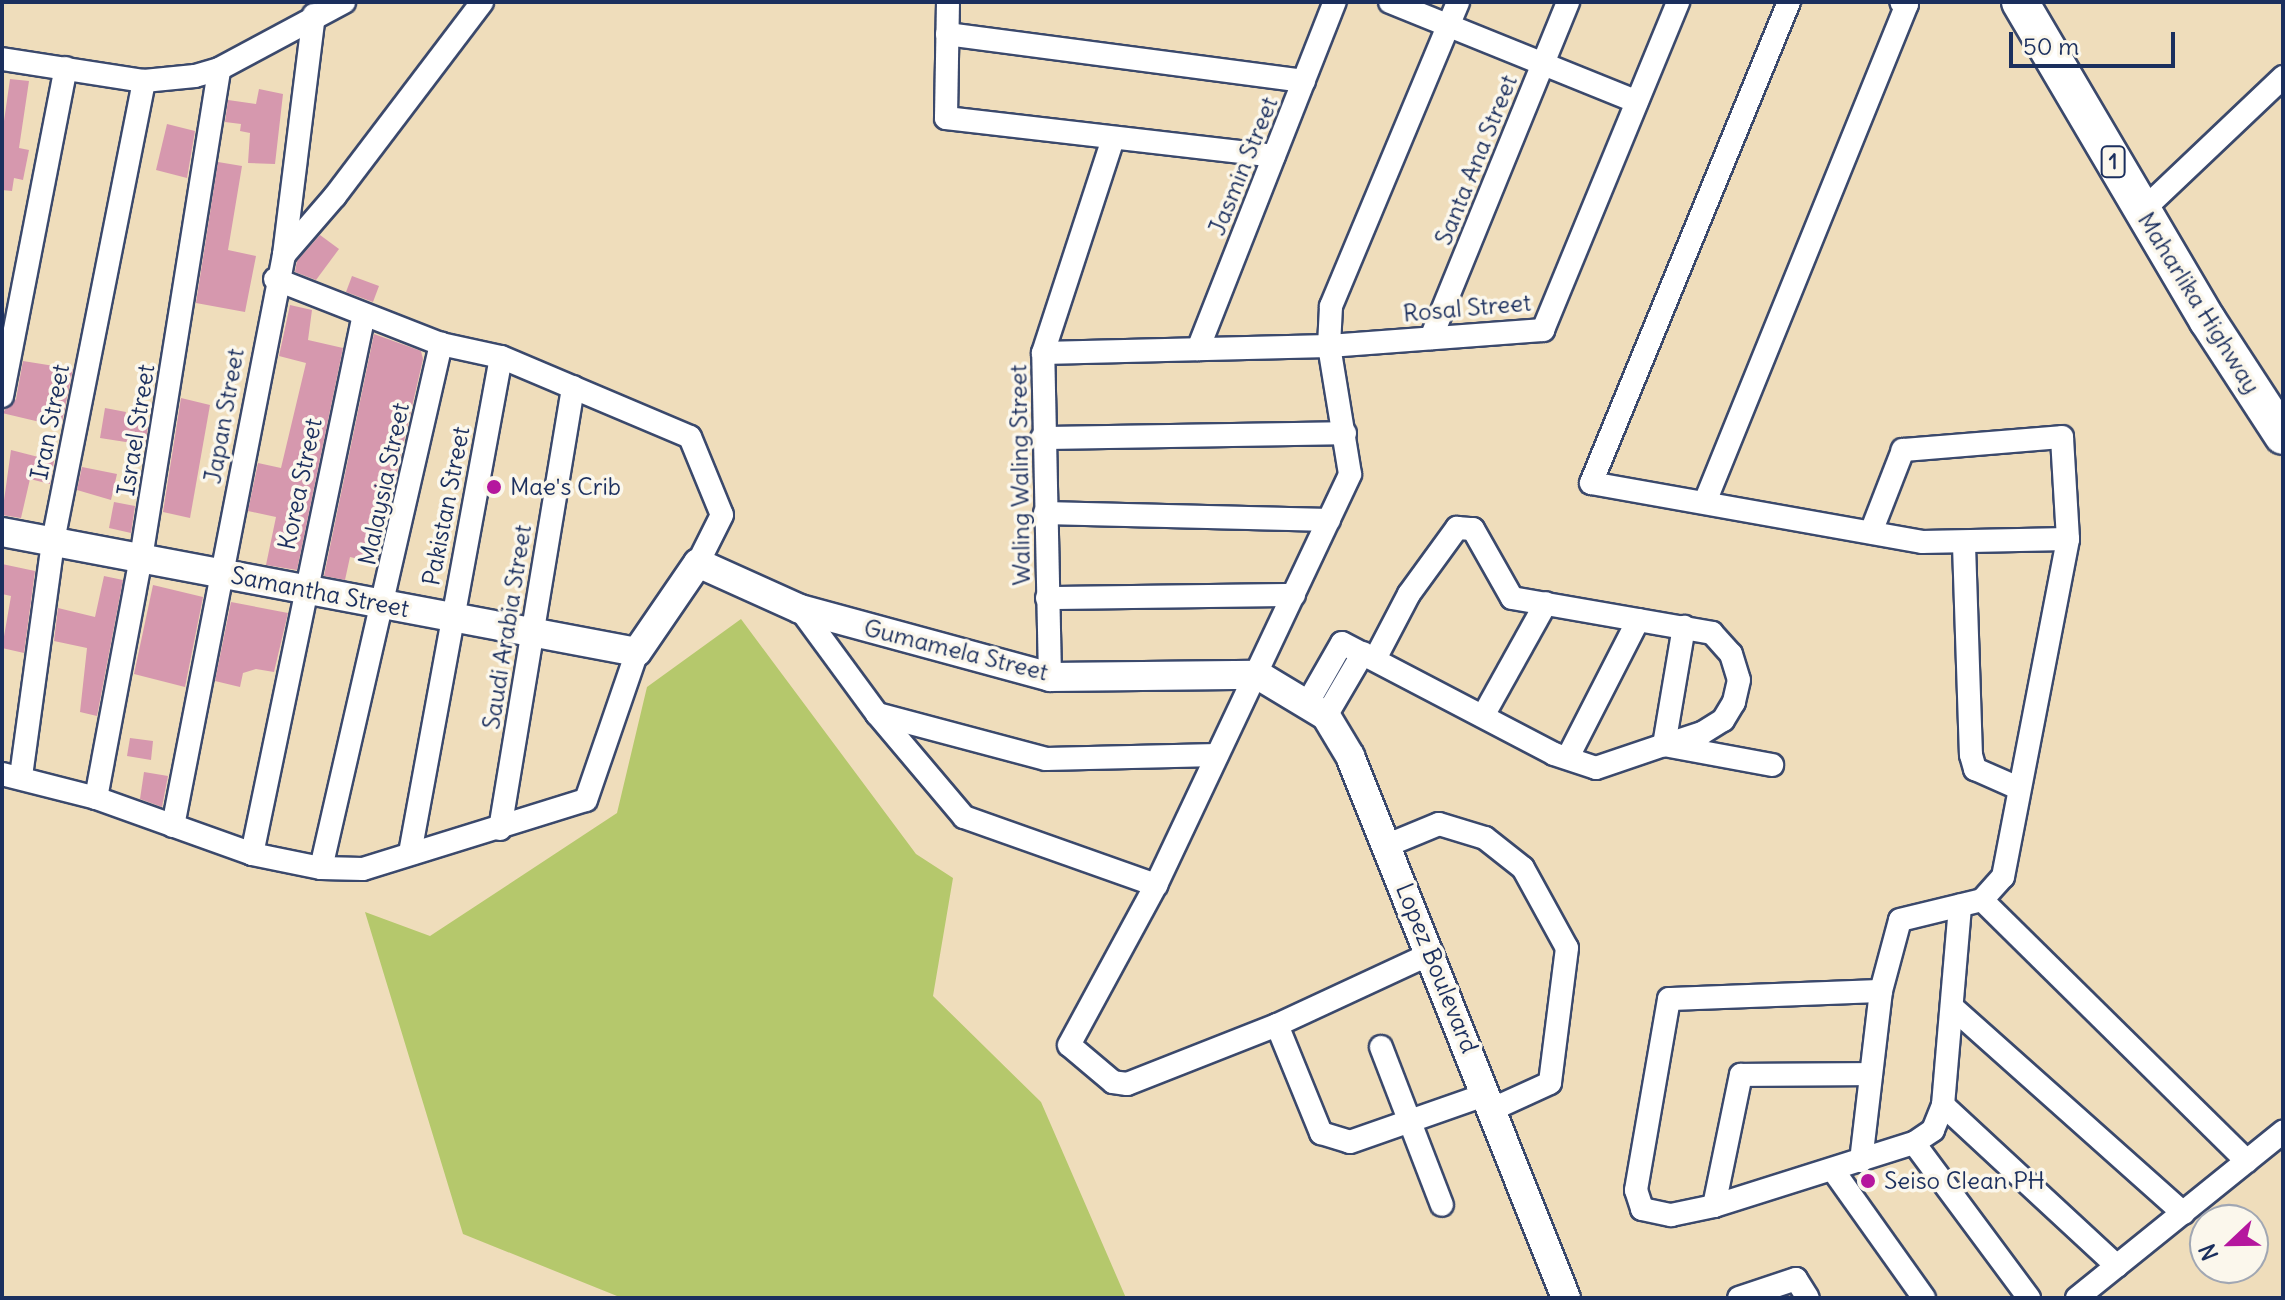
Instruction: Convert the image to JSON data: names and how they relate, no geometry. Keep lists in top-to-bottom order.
{
  "streets": {
    "main road": ["1", "Maharlika Highway"],
    "street": [
      "Santa Ana Street",
      "Jasmin Street",
      "Rosal Street",
      "Japan Street",
      "Iran Street",
      "Israel Street",
      "Waling Waling Street",
      "Korea Street",
      "Malaysia Street",
      "Pakistan Street",
      "Samantha Street",
      "Saudi Arabia Street",
      "Gumamela Street",
      "Lopez Boulevard"
    ]
  },
  "crossings": [
    ["Santa Ana Street", "Rosal Street"],
    ["Jasmin Street", "Rosal Street"],
    ["Rosal Street", "Waling Waling Street"],
    ["Japan Street", "Samantha Street"],
    ["Iran Street", "Samantha Street"],
    ["Israel Street", "Samantha Street"],
    ["Waling Waling Street", "Gumamela Street"],
    ["Korea Street", "Samantha Street"],
    ["Malaysia Street", "Samantha Street"],
    ["Pakistan Street", "Samantha Street"],
    ["Samantha Street", "Saudi Arabia Street"],
    ["Gumamela Street", "Lopez Boulevard"]
  ],
  "places": ["Mae's Crib", "Seiso Clean PH"],
  "scale_bar": "50 m",
  "north": "left"
}
